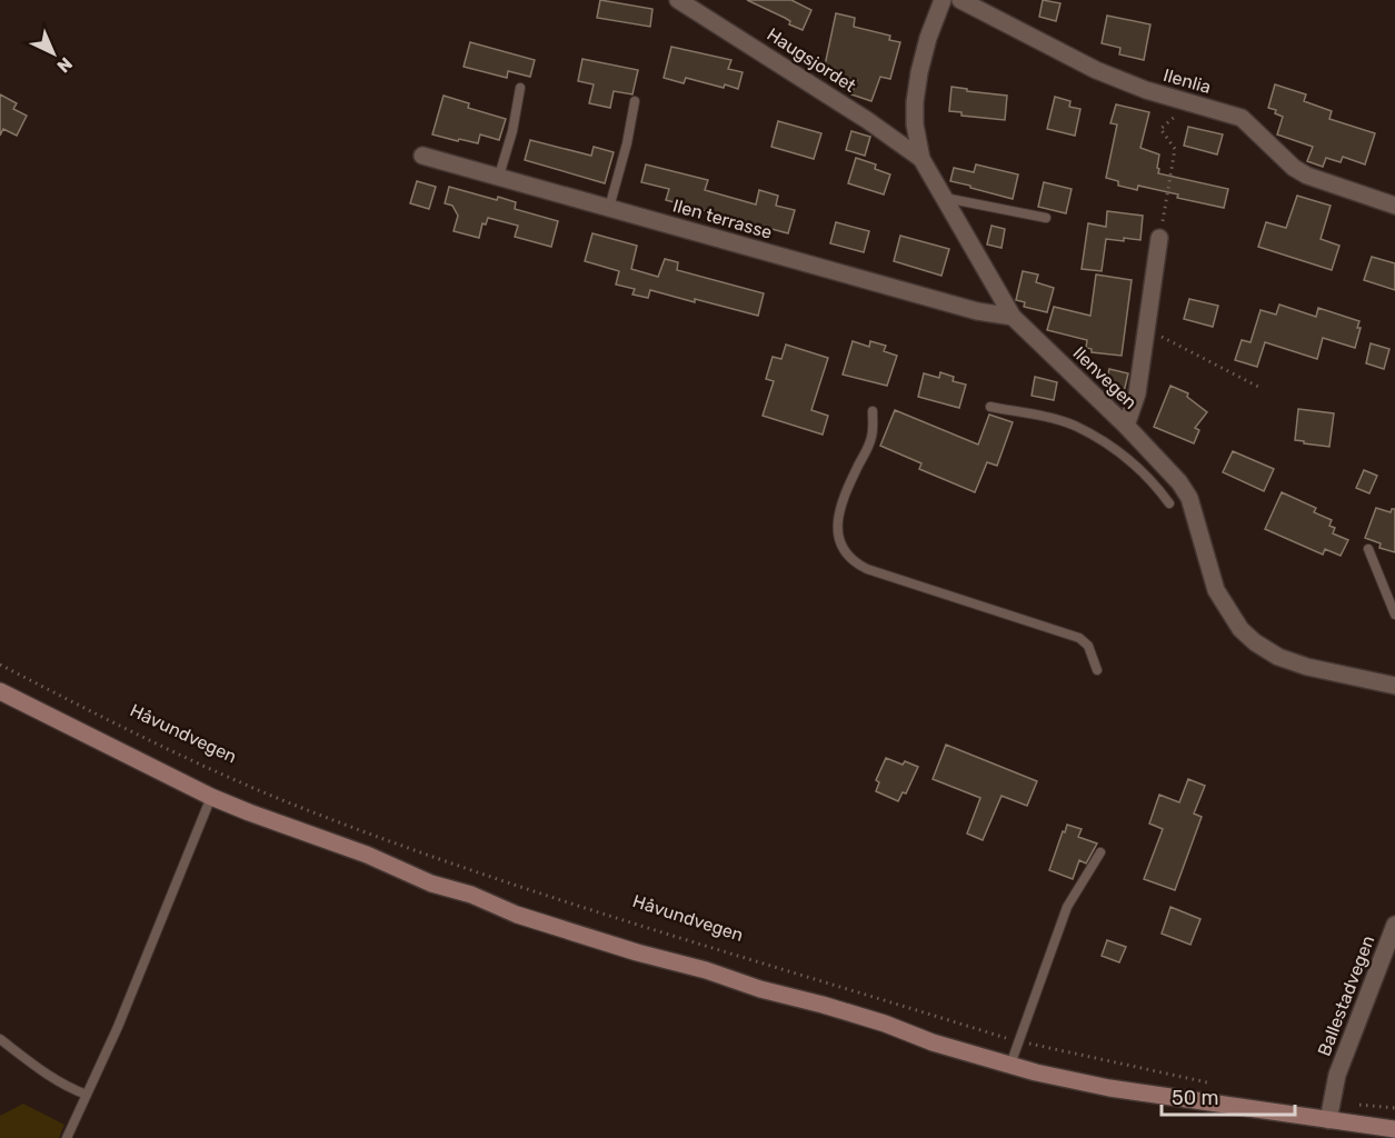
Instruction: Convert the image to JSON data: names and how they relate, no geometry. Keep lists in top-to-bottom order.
{
  "streets": {
    "street": [
      "Haugsjordet",
      "Ilenlia",
      "Ilen terrasse",
      "Ilenvegen",
      "Ballestadvegen"
    ],
    "path": ["Håvundvegen"]
  },
  "crossings": [
    ["Haugsjordet", "Ilenvegen"],
    ["Ilen terrasse", "Ilenvegen"]
  ],
  "scale_bar": "50 m",
  "north": "bottom right"
}
